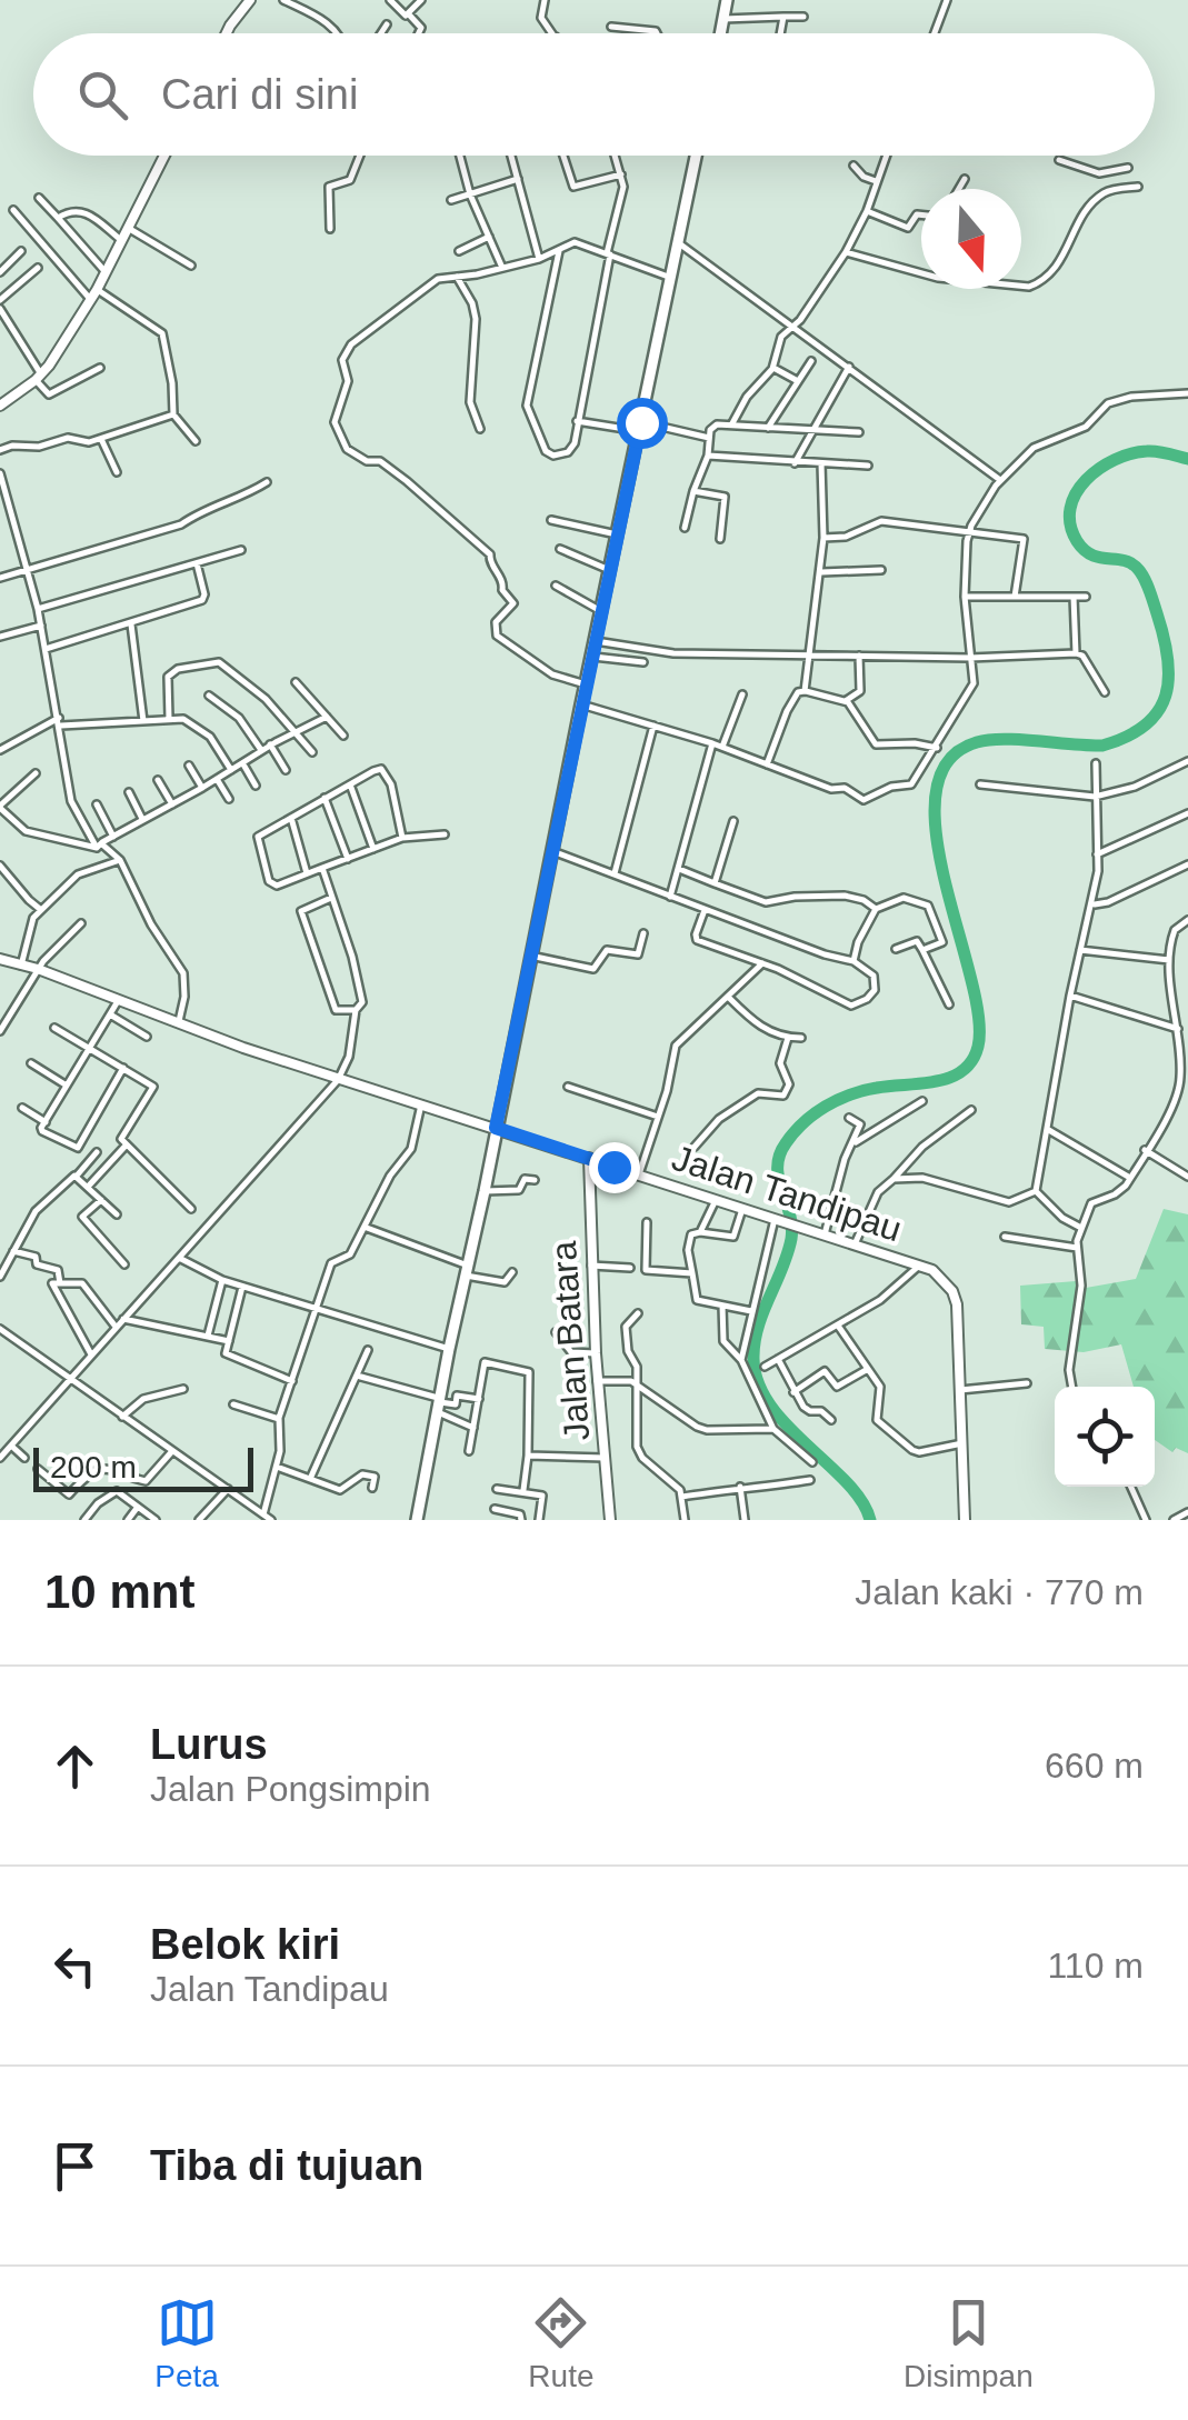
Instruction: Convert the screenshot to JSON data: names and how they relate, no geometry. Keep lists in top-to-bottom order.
{
  "streets": {
    "street": ["Jalan Tandipau", "Jalan Batara"]
  },
  "crossings": [
    ["Jalan Tandipau", "Jalan Batara"]
  ],
  "scale_bar": "200 m",
  "north": "bottom",
  "page": {
    "search": "Cari di sini",
    "scale": "200 m",
    "heading": ["10 mnt", "Jalan kaki · 770 m"],
    "list": [
      ["Lurus", "Jalan Pongsimpin", "660 m"],
      ["Belok kiri", "Jalan Tandipau", "110 m"],
      "Tiba di tujuan"
    ],
    "nav": ["Peta", "Rute", "Disimpan"]
  }
}
